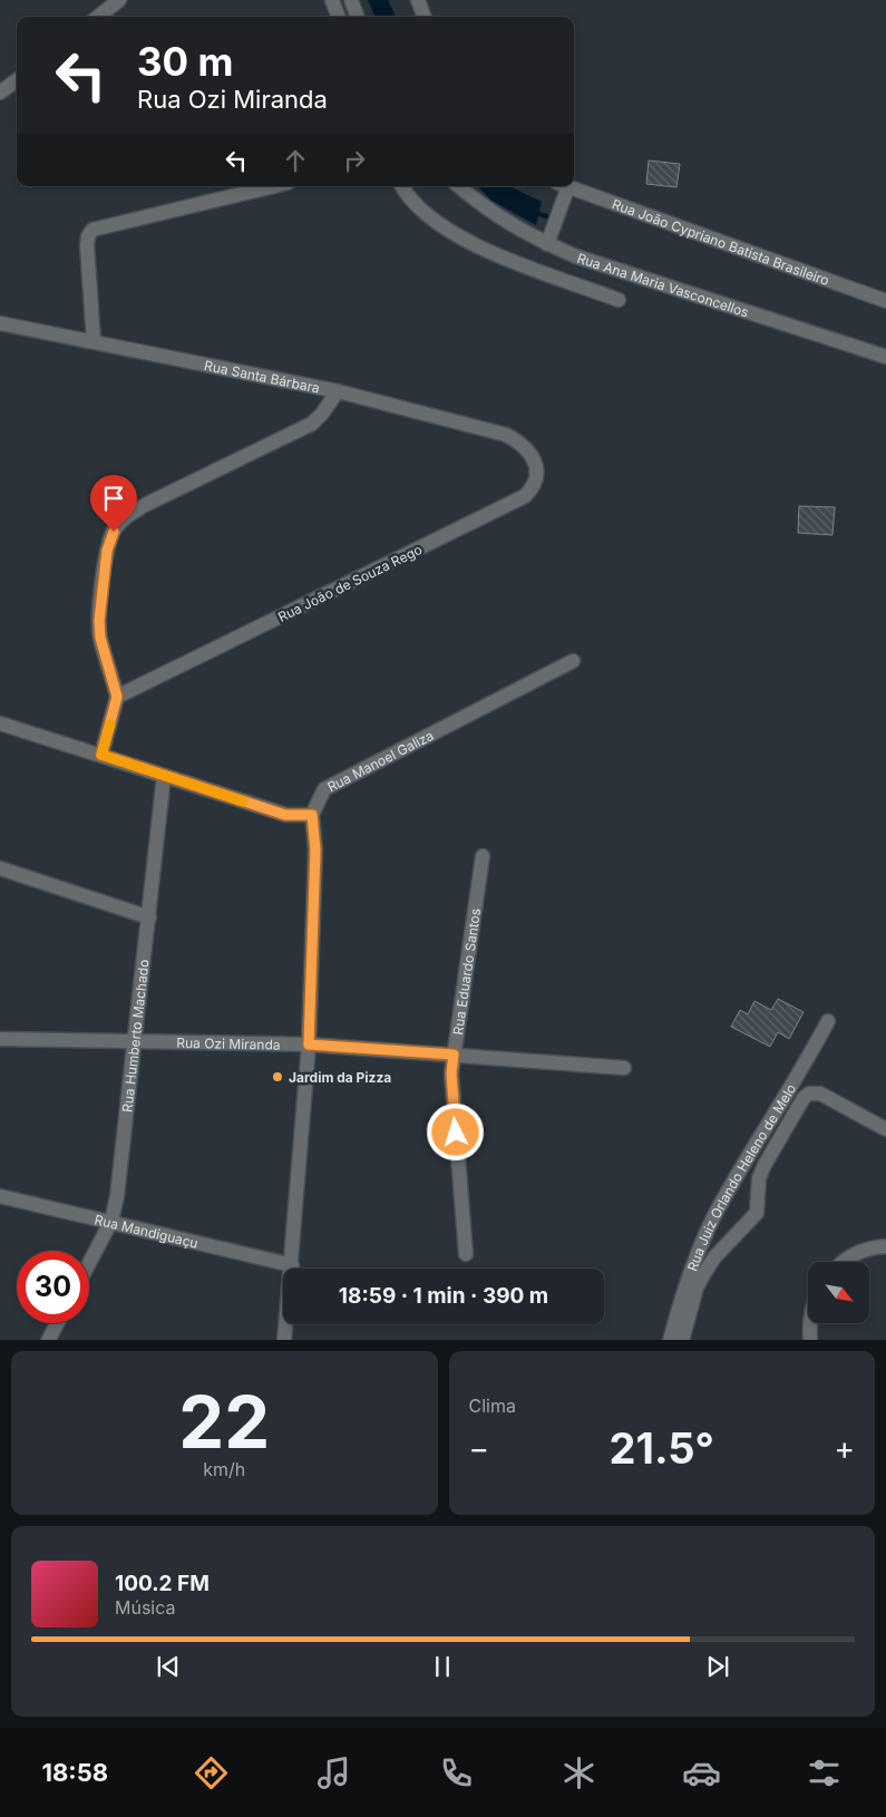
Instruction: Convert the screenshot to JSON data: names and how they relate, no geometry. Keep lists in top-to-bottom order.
{
  "streets": {
    "street": [
      "Rua João Cypriano Batista Brasileiro",
      "Rua Ana Maria Vasconcellos",
      "Rua Santa Bárbara",
      "Rua João de Souza Rego",
      "Rua Manoel Galiza",
      "Rua Eduardo Santos",
      "Rua Humberto Machado",
      "Rua Ozi Miranda",
      "Rua Juiz Orlando Heleno de Melo",
      "Rua Mandiguaçu"
    ]
  },
  "crossings": [
    ["Rua Santa Bárbara", "Rua João de Souza Rego"],
    ["Rua Eduardo Santos", "Rua Ozi Miranda"],
    ["Rua Humberto Machado", "Rua Ozi Miranda"],
    ["Rua Humberto Machado", "Rua Mandiguaçu"]
  ],
  "places": ["Jardim da Pizza"],
  "north": "bottom right",
  "page": {
    "turn": ["30 m", "Rua Ozi Miranda"],
    "limit": "30",
    "trip": "18:59 · 1 min · 390 m",
    "tile": [
      ["22", "km/h"],
      "Clima"
    ],
    "heat": ["−", "21.5°", "+"],
    "song": ["100.2 FM", "Música"],
    "tabs": "18:58"
  }
}
